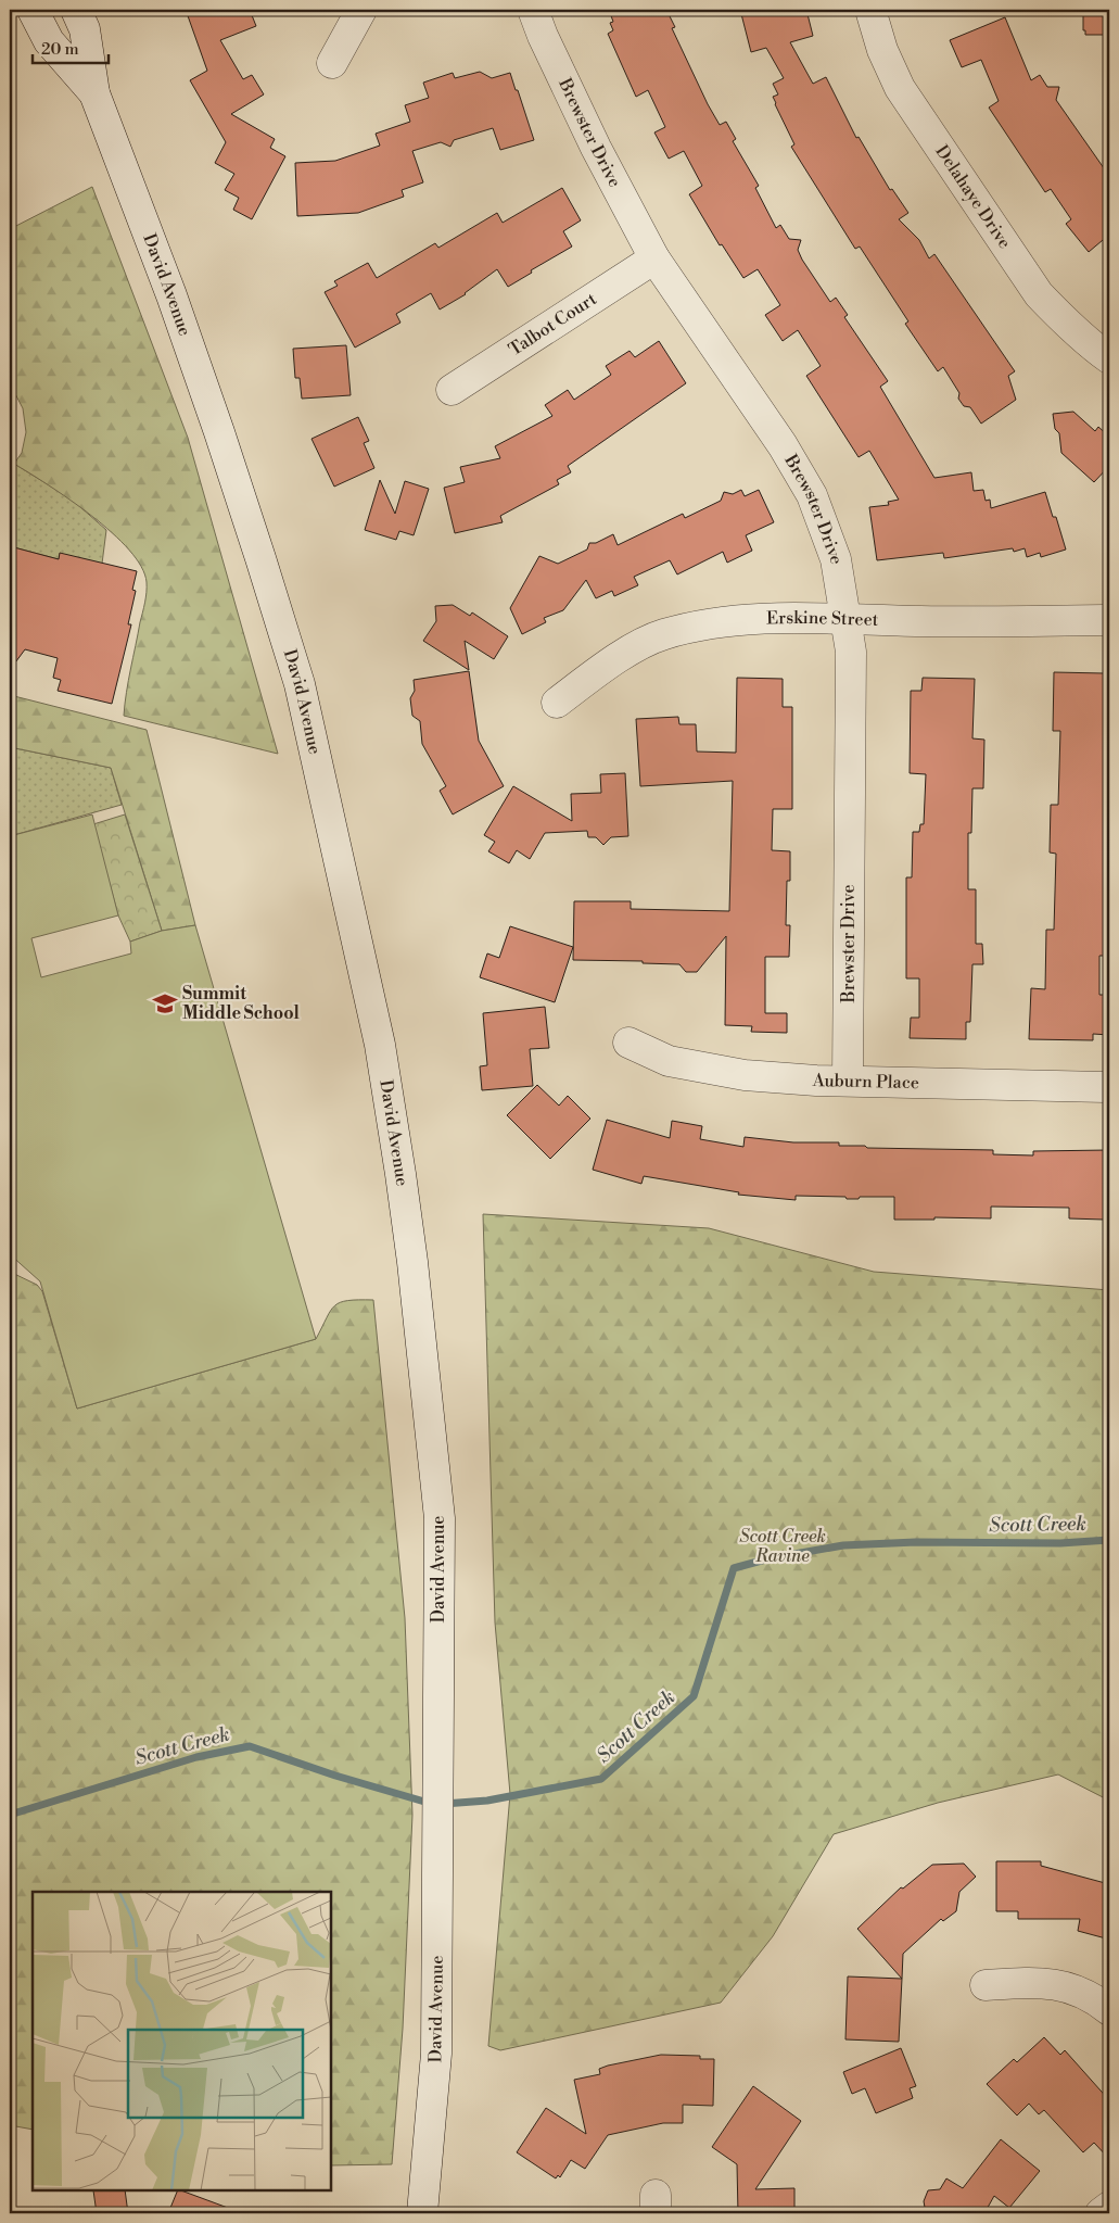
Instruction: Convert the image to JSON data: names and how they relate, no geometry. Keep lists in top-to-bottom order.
{
  "streets": {
    "street": [
      "Brewster Drive",
      "Delahaye Drive",
      "David Avenue",
      "Talbot Court",
      "Erskine Street",
      "Auburn Place"
    ]
  },
  "crossings": [
    ["Brewster Drive", "Talbot Court"],
    ["Brewster Drive", "Erskine Street"],
    ["Brewster Drive", "Auburn Place"]
  ],
  "water": ["Scott Creek"],
  "parks": ["Scott Creek Ravine"],
  "places": {
    "school or university": ["Summit Middle School"]
  },
  "scale_bar": "20 m"
}
